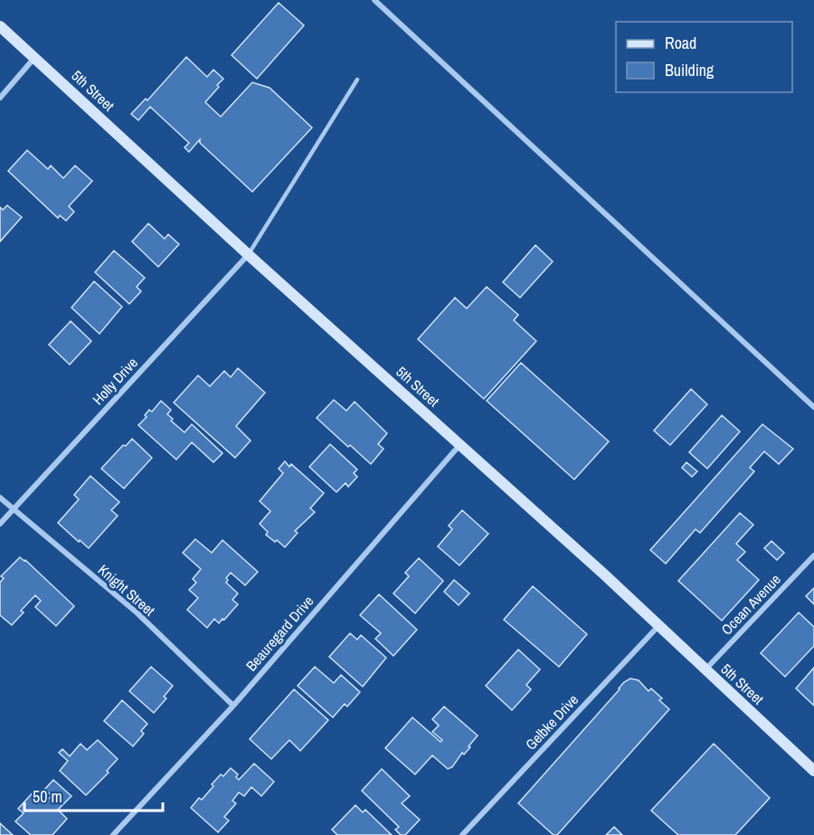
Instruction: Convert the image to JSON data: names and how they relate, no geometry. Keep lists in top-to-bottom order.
{
  "streets": {
    "main road": ["5th Street"],
    "street": [
      "Holly Drive",
      "Knight Street",
      "Ocean Avenue",
      "Beauregard Drive",
      "Gelbke Drive"
    ]
  },
  "crossings": [
    ["5th Street", "Holly Drive"],
    ["5th Street", "Ocean Avenue"],
    ["5th Street", "Beauregard Drive"],
    ["5th Street", "Gelbke Drive"],
    ["Holly Drive", "Knight Street"],
    ["Knight Street", "Beauregard Drive"]
  ],
  "legend": ["Road", "Building"],
  "scale_bar": "50 m"
}
